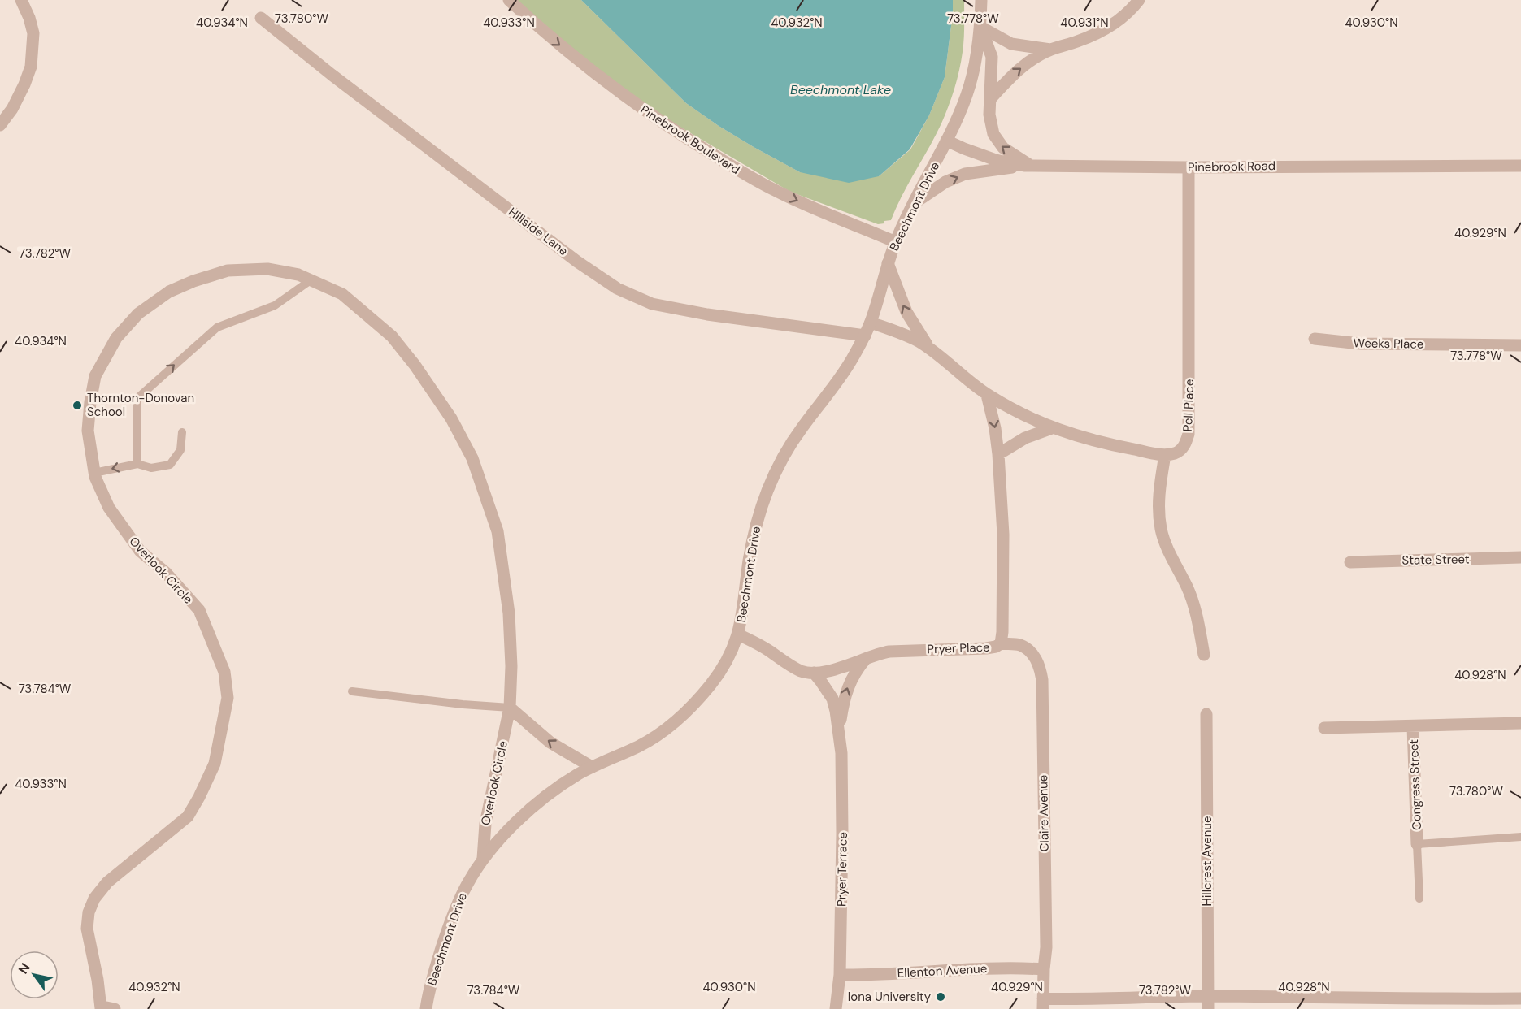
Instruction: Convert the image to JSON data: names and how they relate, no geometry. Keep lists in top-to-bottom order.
{
  "streets": {
    "street": [
      "Pinebrook Boulevard",
      "Pinebrook Road",
      "Beechmont Drive",
      "Hillside Lane",
      "Weeks Place",
      "Pell Place",
      "State Street",
      "Overlook Circle",
      "Pryer Place",
      "Congress Street",
      "Claire Avenue",
      "Hillcrest Avenue",
      "Pryer Terrace",
      "Ellenton Avenue"
    ]
  },
  "crossings": [
    ["Pinebrook Boulevard", "Beechmont Drive"],
    ["Pinebrook Road", "Beechmont Drive"],
    ["Pinebrook Road", "Pell Place"],
    ["Beechmont Drive", "Hillside Lane"],
    ["Beechmont Drive", "Overlook Circle"],
    ["Pryer Place", "Claire Avenue"],
    ["Pryer Place", "Pryer Terrace"],
    ["Claire Avenue", "Ellenton Avenue"],
    ["Pryer Terrace", "Ellenton Avenue"]
  ],
  "one_way": ["Pinebrook Boulevard"],
  "water": ["Beechmont Lake"],
  "places": ["Thornton-Donovan School", "Iona University"],
  "north": "top left",
  "coordinates": [
    "73.780°W",
    "73.778°W",
    "40.934°N",
    "40.933°N",
    "40.932°N",
    "40.931°N",
    "40.930°N",
    "40.929°N",
    "73.782°W",
    "40.928°N",
    "73.784°W"
  ]
}
